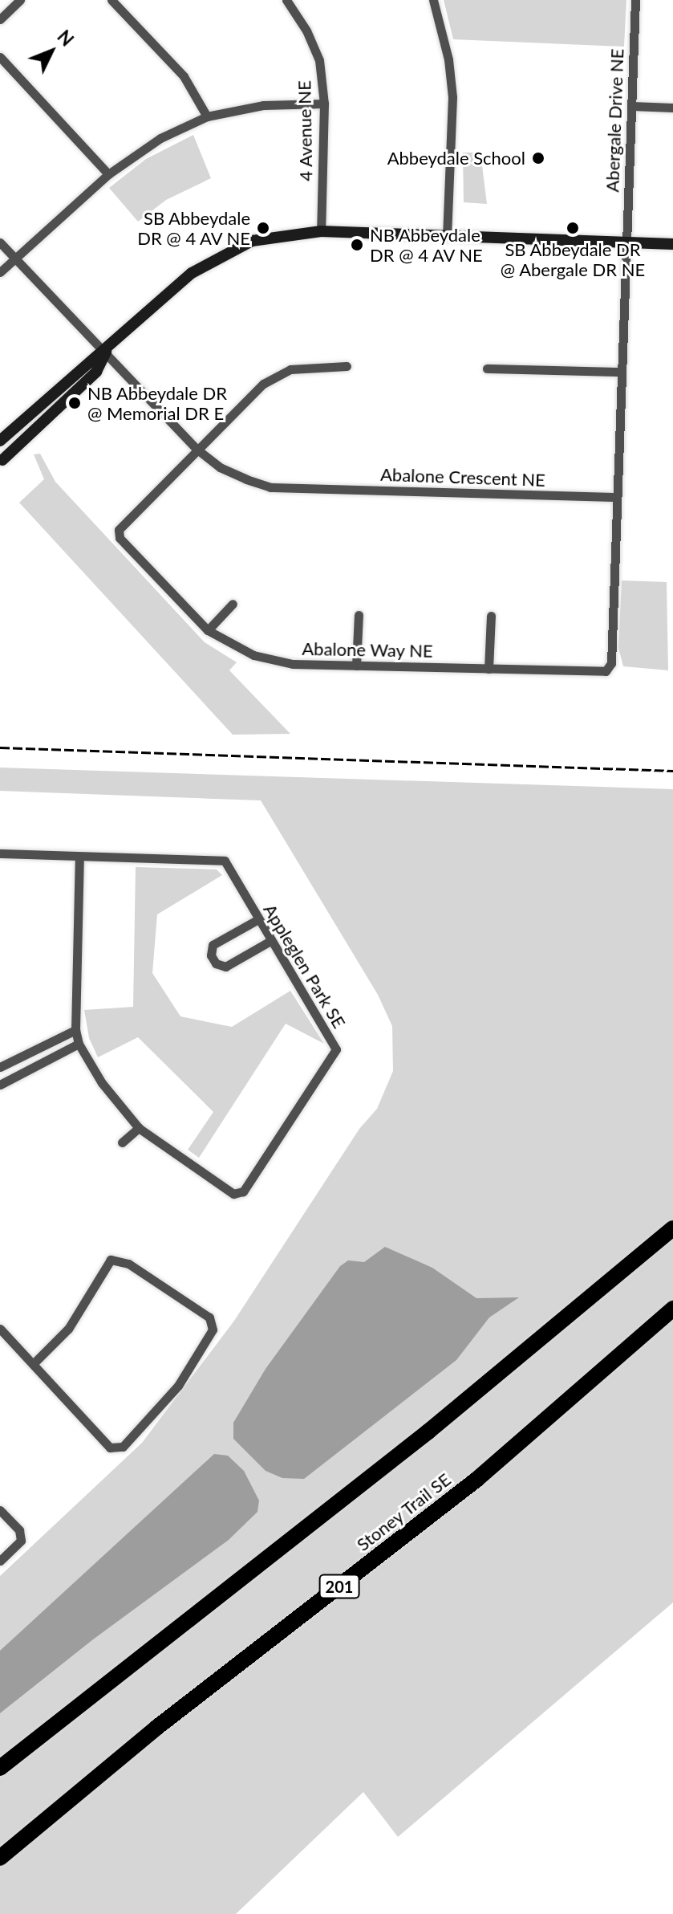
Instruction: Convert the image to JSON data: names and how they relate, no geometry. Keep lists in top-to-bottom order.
{
  "streets": {
    "highway": ["Stoney Trail SE", "201"],
    "street": [
      "Abergale Drive NE",
      "4 Avenue NE",
      "Abalone Crescent NE",
      "Abalone Way NE",
      "Appleglen Park SE"
    ]
  },
  "crossings": [
    ["Abalone Crescent NE", "Abalone Way NE"]
  ],
  "places": [
    "Abbeydale School",
    "SB Abbeydale DR @ 4 AV NE",
    "SB Abbeydale DR @ Abergale DR NE",
    "NB Abbeydale DR @ 4 AV NE",
    "NB Abbeydale DR @ Memorial DR E"
  ],
  "north": "top right"
}
